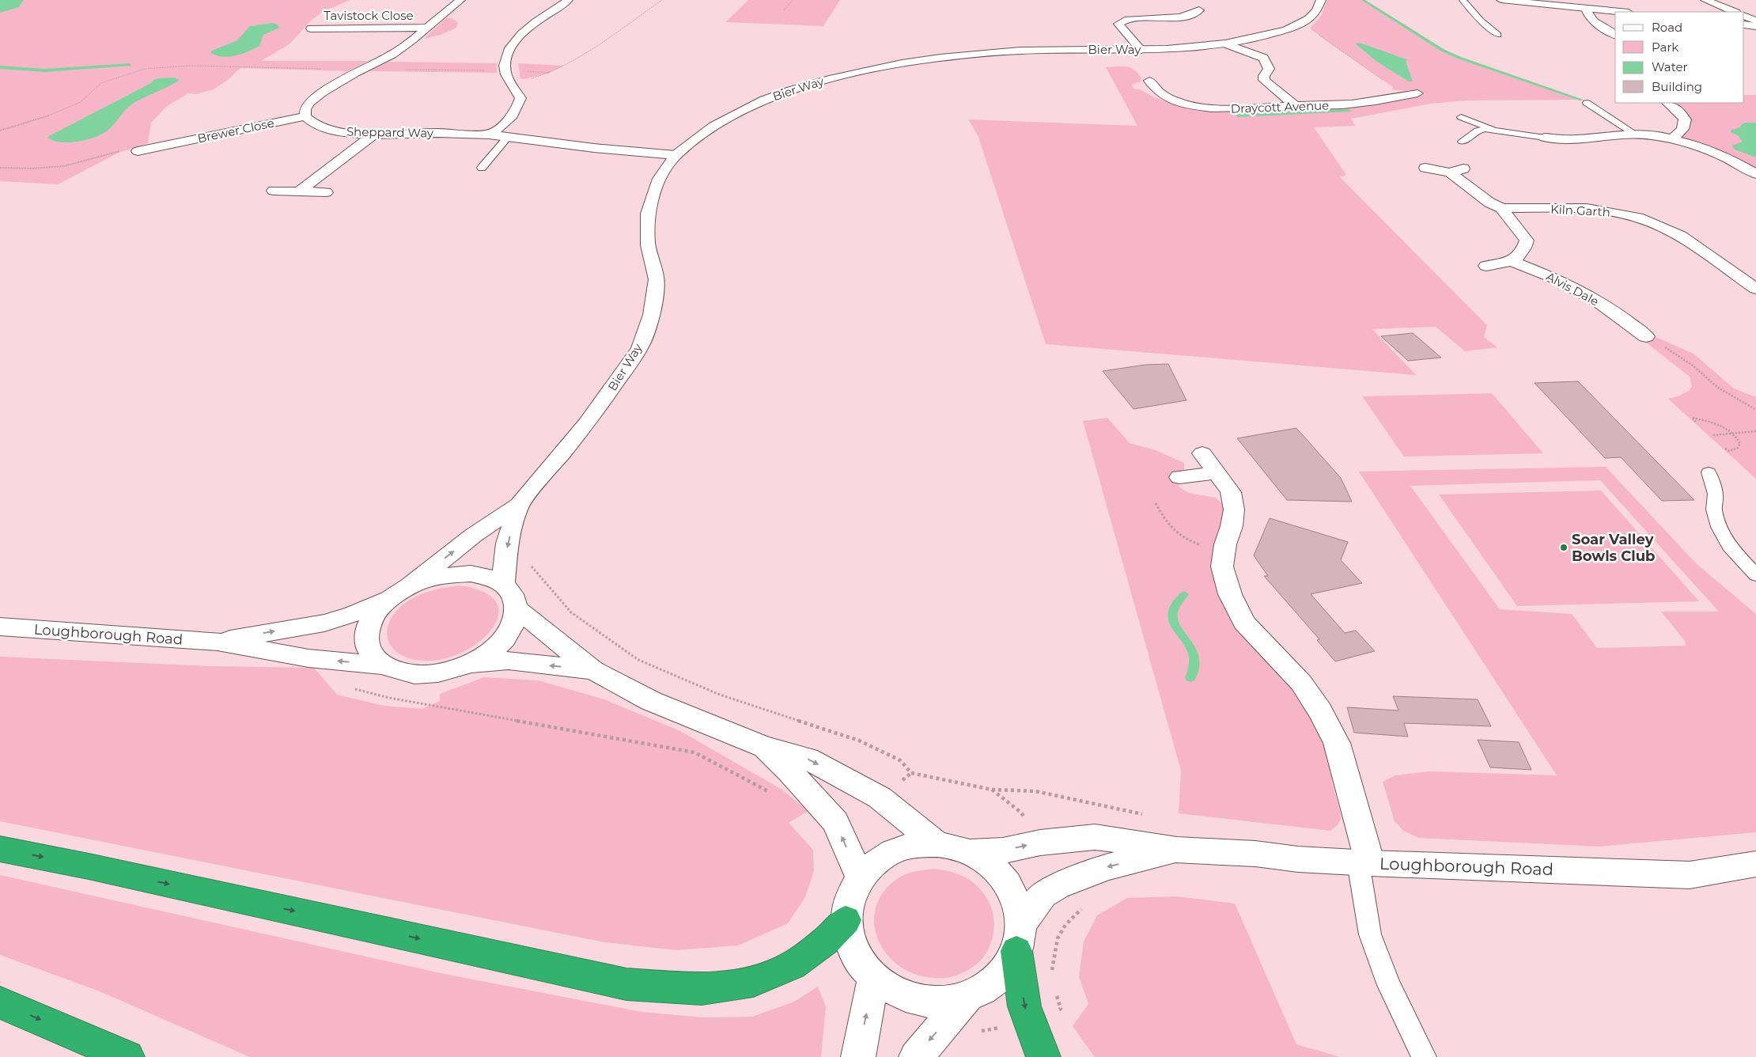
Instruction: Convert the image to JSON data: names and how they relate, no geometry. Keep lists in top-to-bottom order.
{
  "streets": {
    "street": [
      "Tavistock Close",
      "Bier Way",
      "Draycott Avenue",
      "Brewer Close",
      "Sheppard Way",
      "Kiln Garth",
      "Alvis Dale",
      "Loughborough Road"
    ]
  },
  "crossings": [
    ["Bier Way", "Sheppard Way"],
    ["Bier Way", "Loughborough Road"],
    ["Brewer Close", "Sheppard Way"]
  ],
  "places": ["Soar Valley Bowls Club"],
  "legend": [
    "Road",
    "Park",
    "Water",
    "Building"
  ]
}
